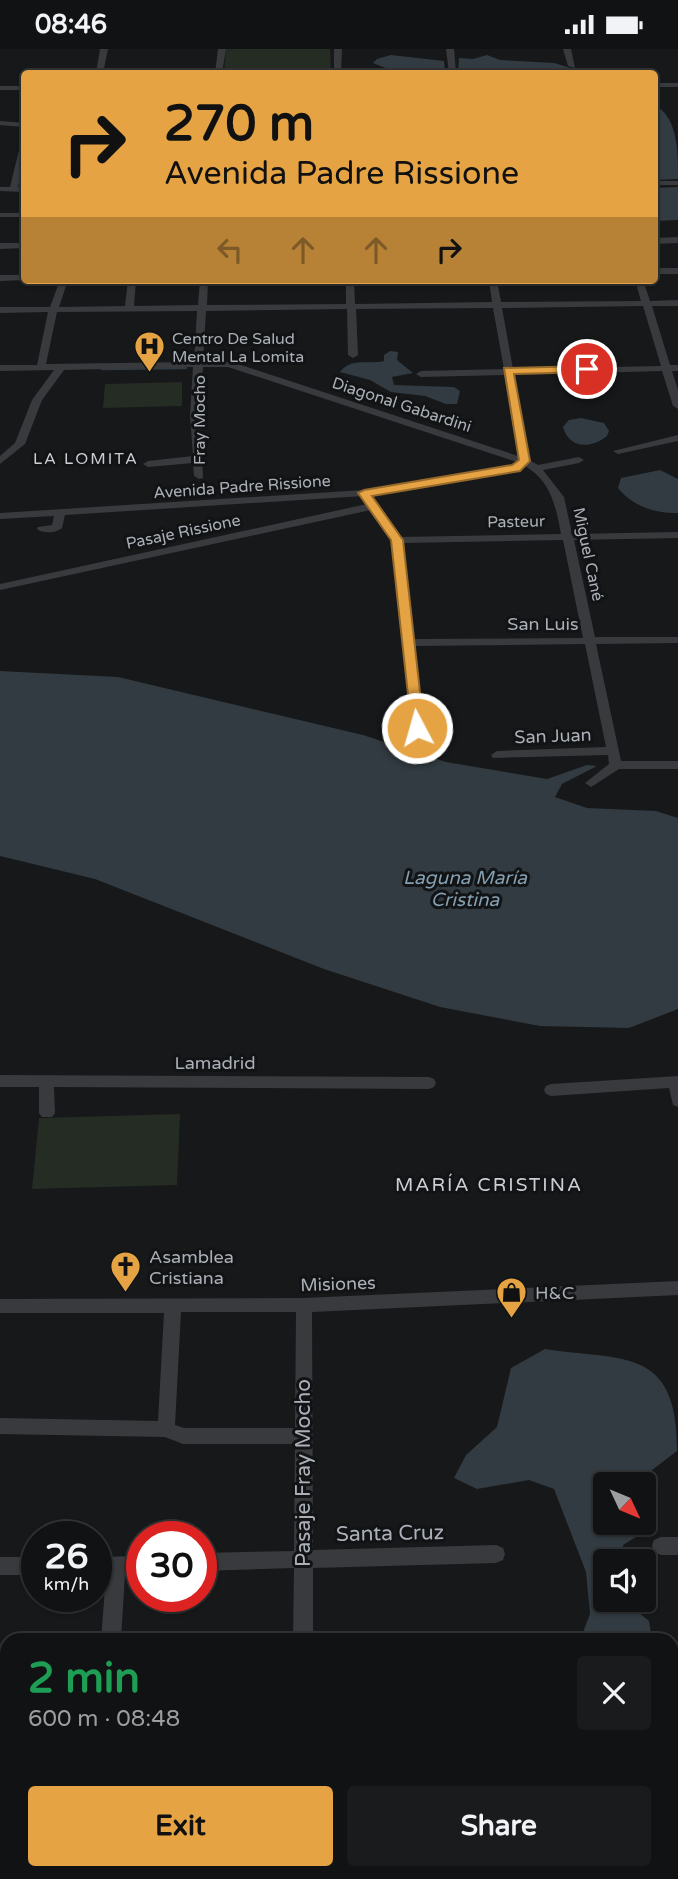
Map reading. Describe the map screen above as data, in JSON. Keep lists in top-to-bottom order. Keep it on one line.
{"streets":{"street":["Diagonal Gabardini","Fray Mocho","Avenida Padre Rissione","Pasteur","Pasaje Rissione","Miguel Cané","San Luis","San Juan","Lamadrid","Misiones","Pasaje Fray Mocho","Santa Cruz"]},"crossings":[["Diagonal Gabardini","Fray Mocho"],["Diagonal Gabardini","Avenida Padre Rissione"],["Diagonal Gabardini","Miguel Cané"],["Avenida Padre Rissione","Miguel Cané"],["Pasteur","Miguel Cané"],["Miguel Cané","San Luis"],["Miguel Cané","San Juan"],["Misiones","Pasaje Fray Mocho"],["Pasaje Fray Mocho","Santa Cruz"]],"districts":["LA LOMITA","MARÍA CRISTINA"],"water":["Laguna María Cristina"],"places":{"hospital":["Centro De Salud Mental La Lomita"],"church":["Asamblea Cristiana"],"shop":["H&C"]},"north":"bottom right","page":{"status":"08:46","turn":["270 m","Avenida Padre Rissione"],"speed":"26 km/h","limit":"30","heading":["2 min","600 m · 08:48"],"buttons":["Exit","Share"]}}
